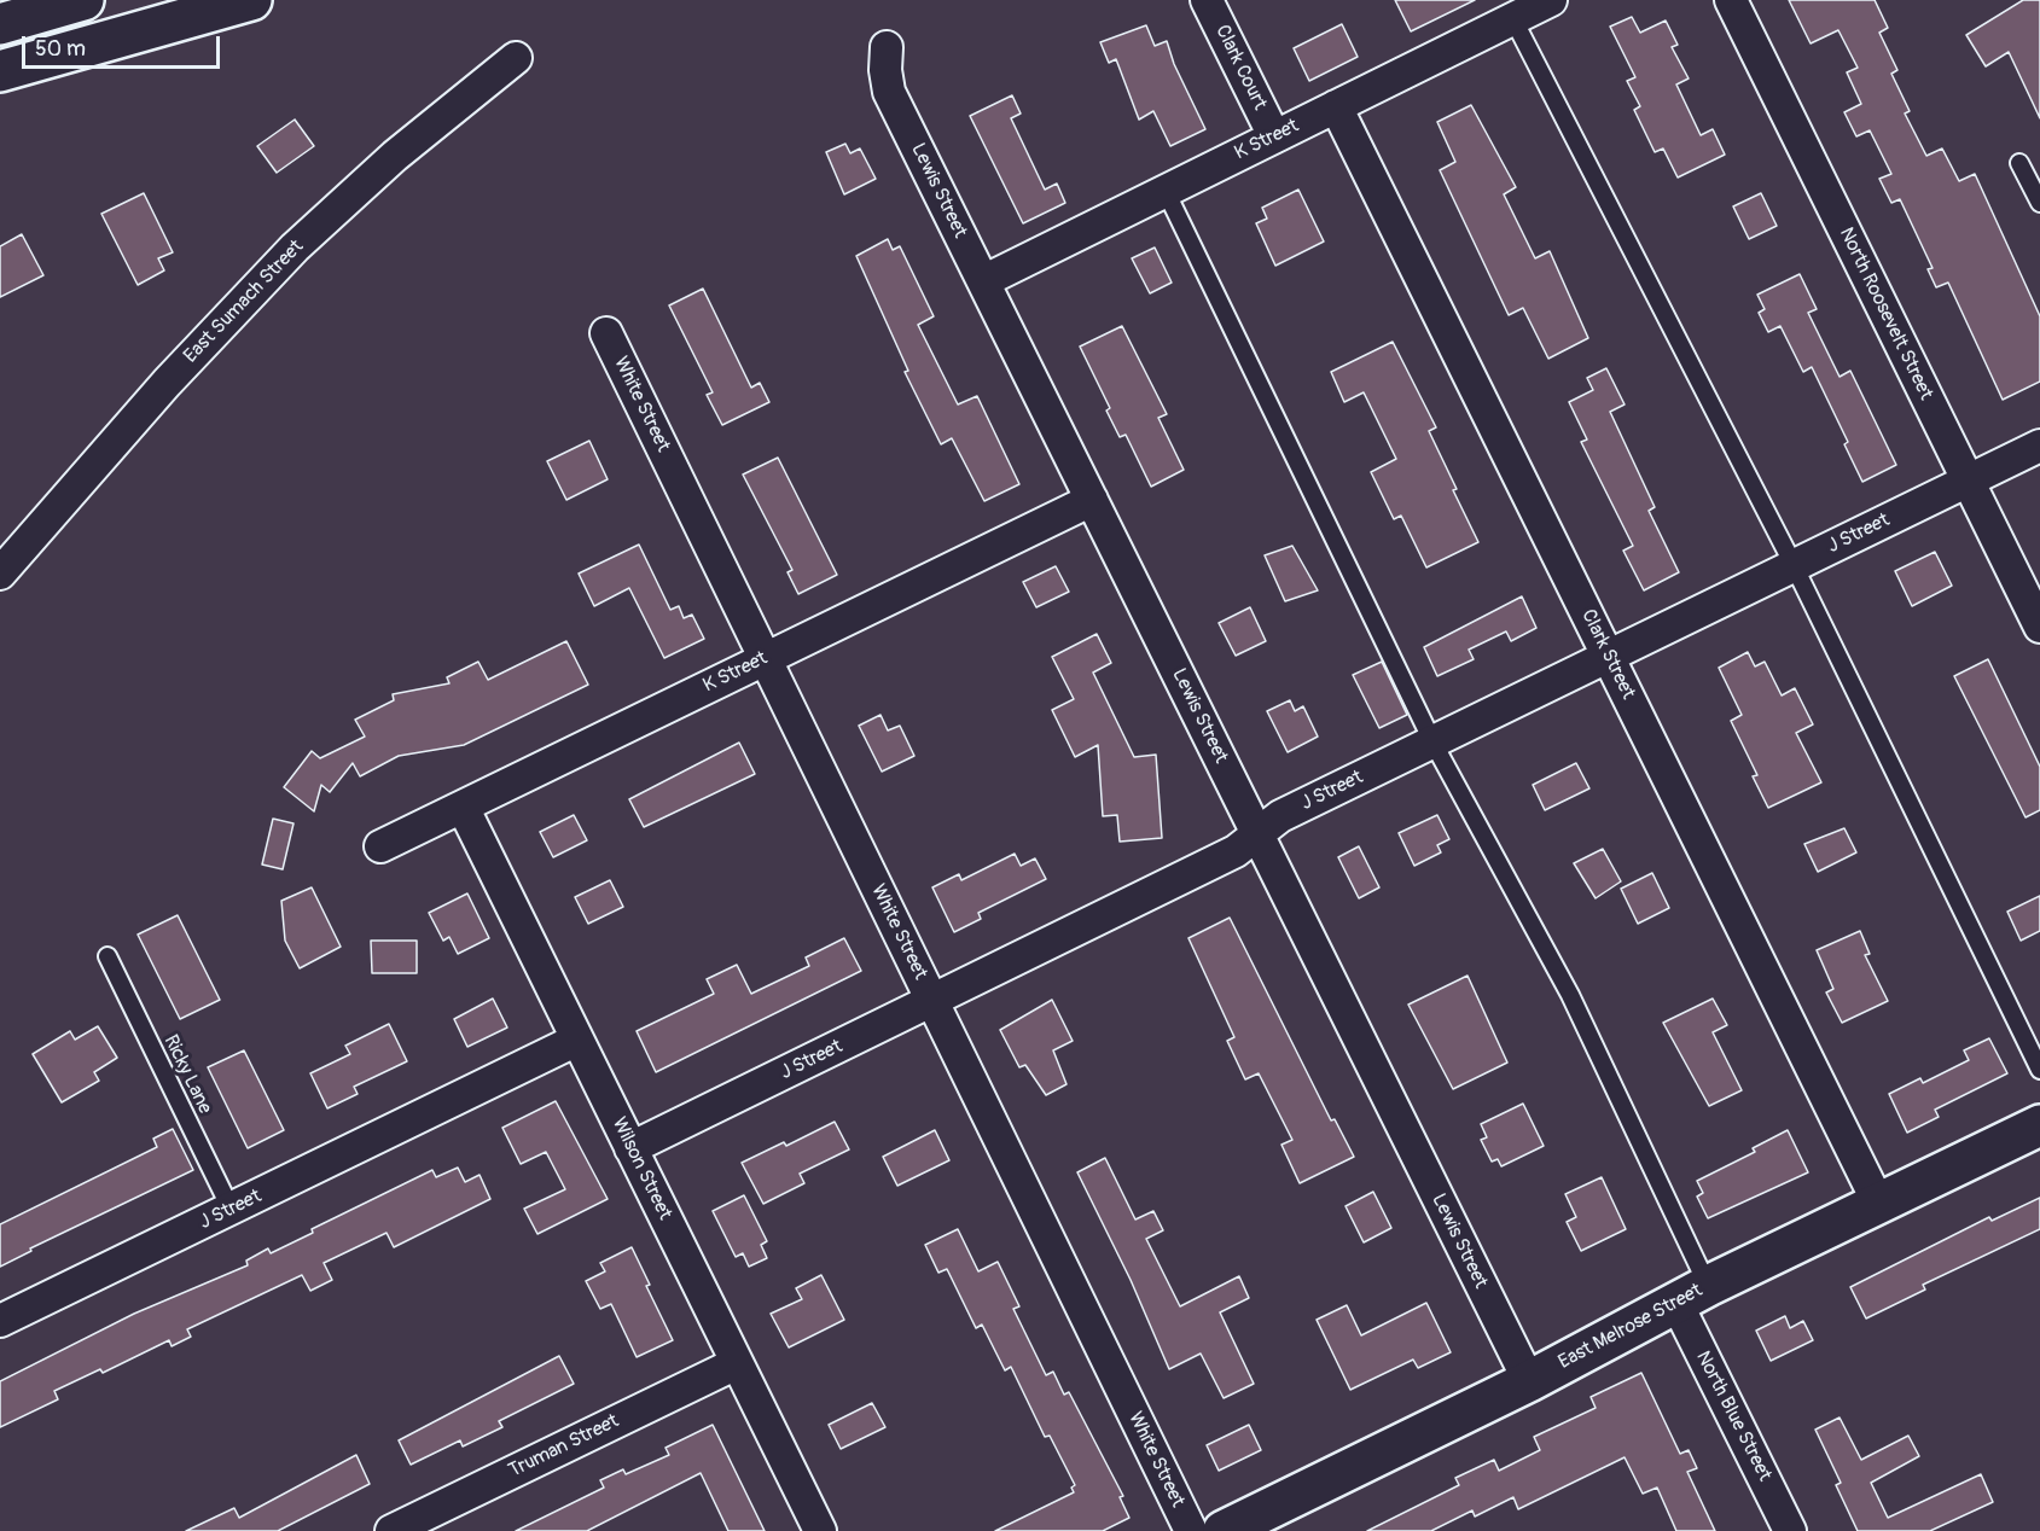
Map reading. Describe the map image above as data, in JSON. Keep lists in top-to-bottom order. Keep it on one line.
{"streets":{"main road":["East Melrose Street"],"street":["Clark Court","K Street","Lewis Street","East Sumach Street","North Roosevelt Street","White Street","J Street","Clark Street","Wilson Street","North Blue Street","Truman Street"],"lane":["Ricky Lane"]},"crossings":[["Clark Court","K Street"],["K Street","Lewis Street"],["K Street","White Street"],["K Street","Clark Street"],["K Street","Wilson Street"],["Lewis Street","J Street"],["Lewis Street","East Melrose Street"],["North Roosevelt Street","J Street"],["White Street","J Street"],["J Street","Clark Street"],["J Street","Ricky Lane"],["J Street","Wilson Street"],["Clark Street","East Melrose Street"],["Wilson Street","Truman Street"],["East Melrose Street","North Blue Street"]],"scale_bar":"50 m"}
